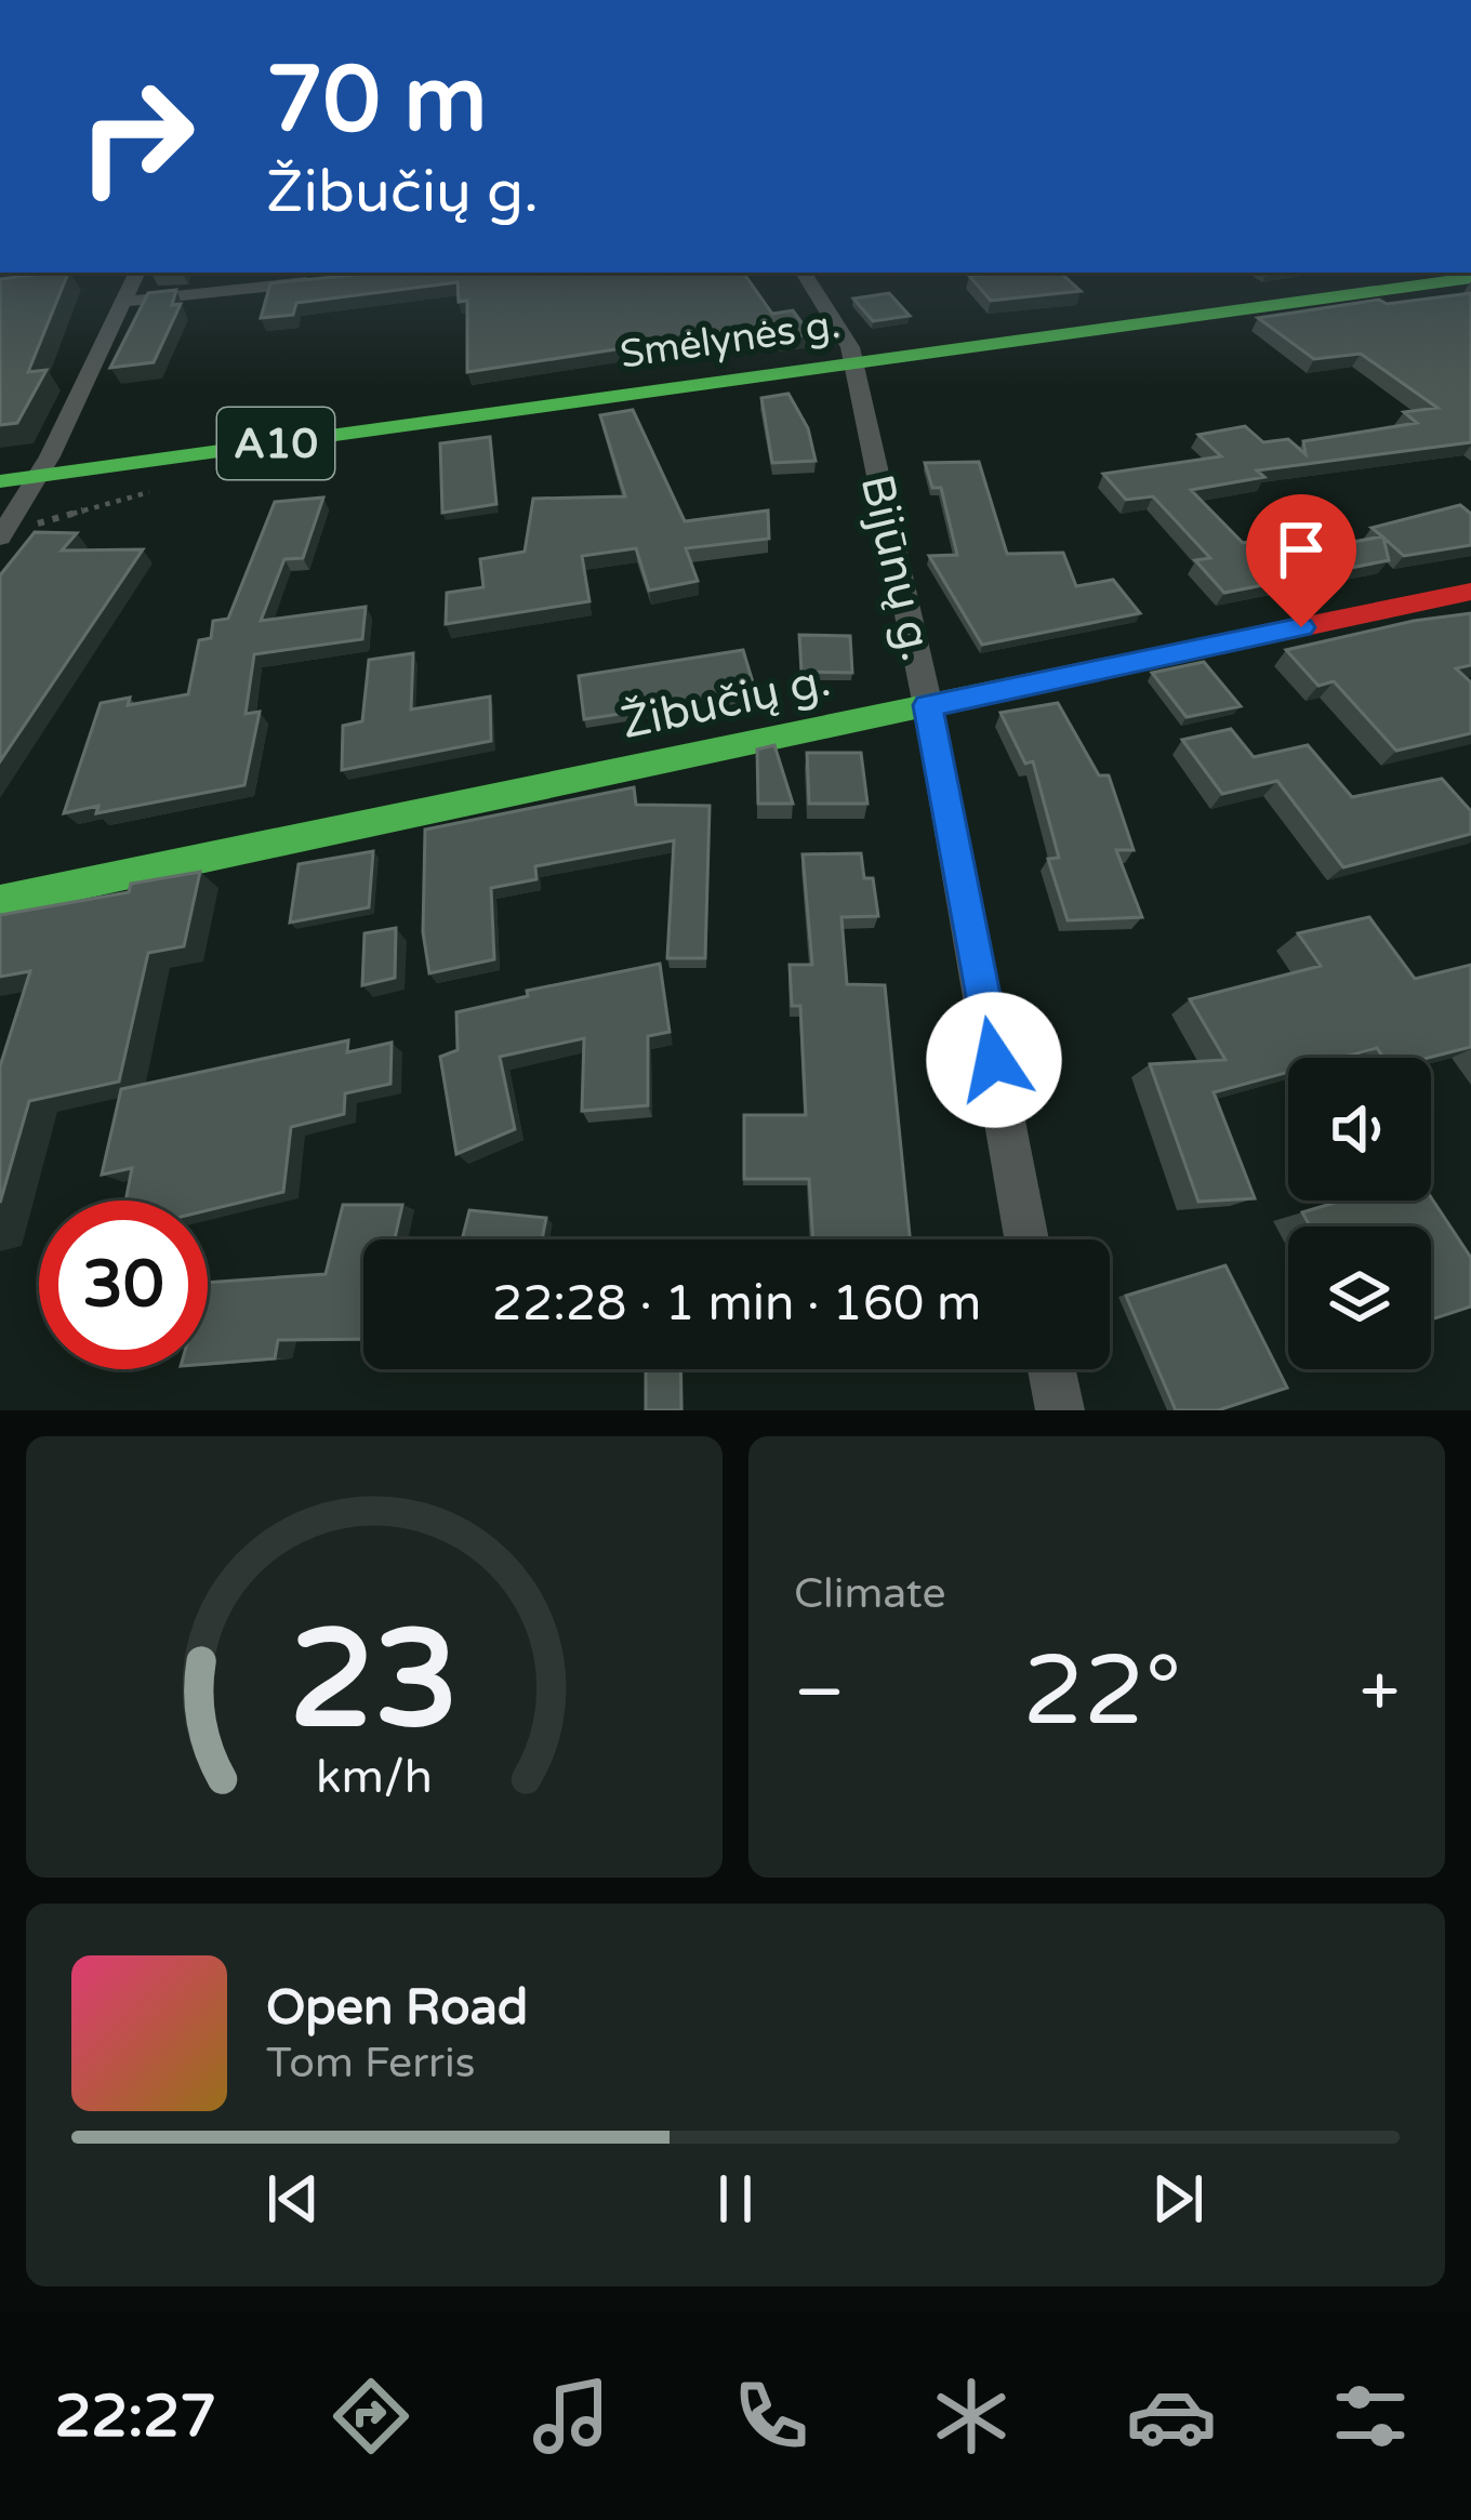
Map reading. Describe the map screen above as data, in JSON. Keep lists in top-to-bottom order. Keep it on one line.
{"streets":{"main road":["Smėlynės g.","A10","Žibučių g."],"street":["Bijūnų g."]},"crossings":[["Smėlynės g.","Bijūnų g."],["Bijūnų g.","Žibučių g."]],"page":{"turn":["70 m","Žibučių g."],"limit":"30","trip":"22:28 · 1 min · 160 m","tile":"Climate","heat":["−","22°","+"],"song":["Open Road","Tom Ferris"],"tabs":"22:27","gauge":["23","km/h"]}}
